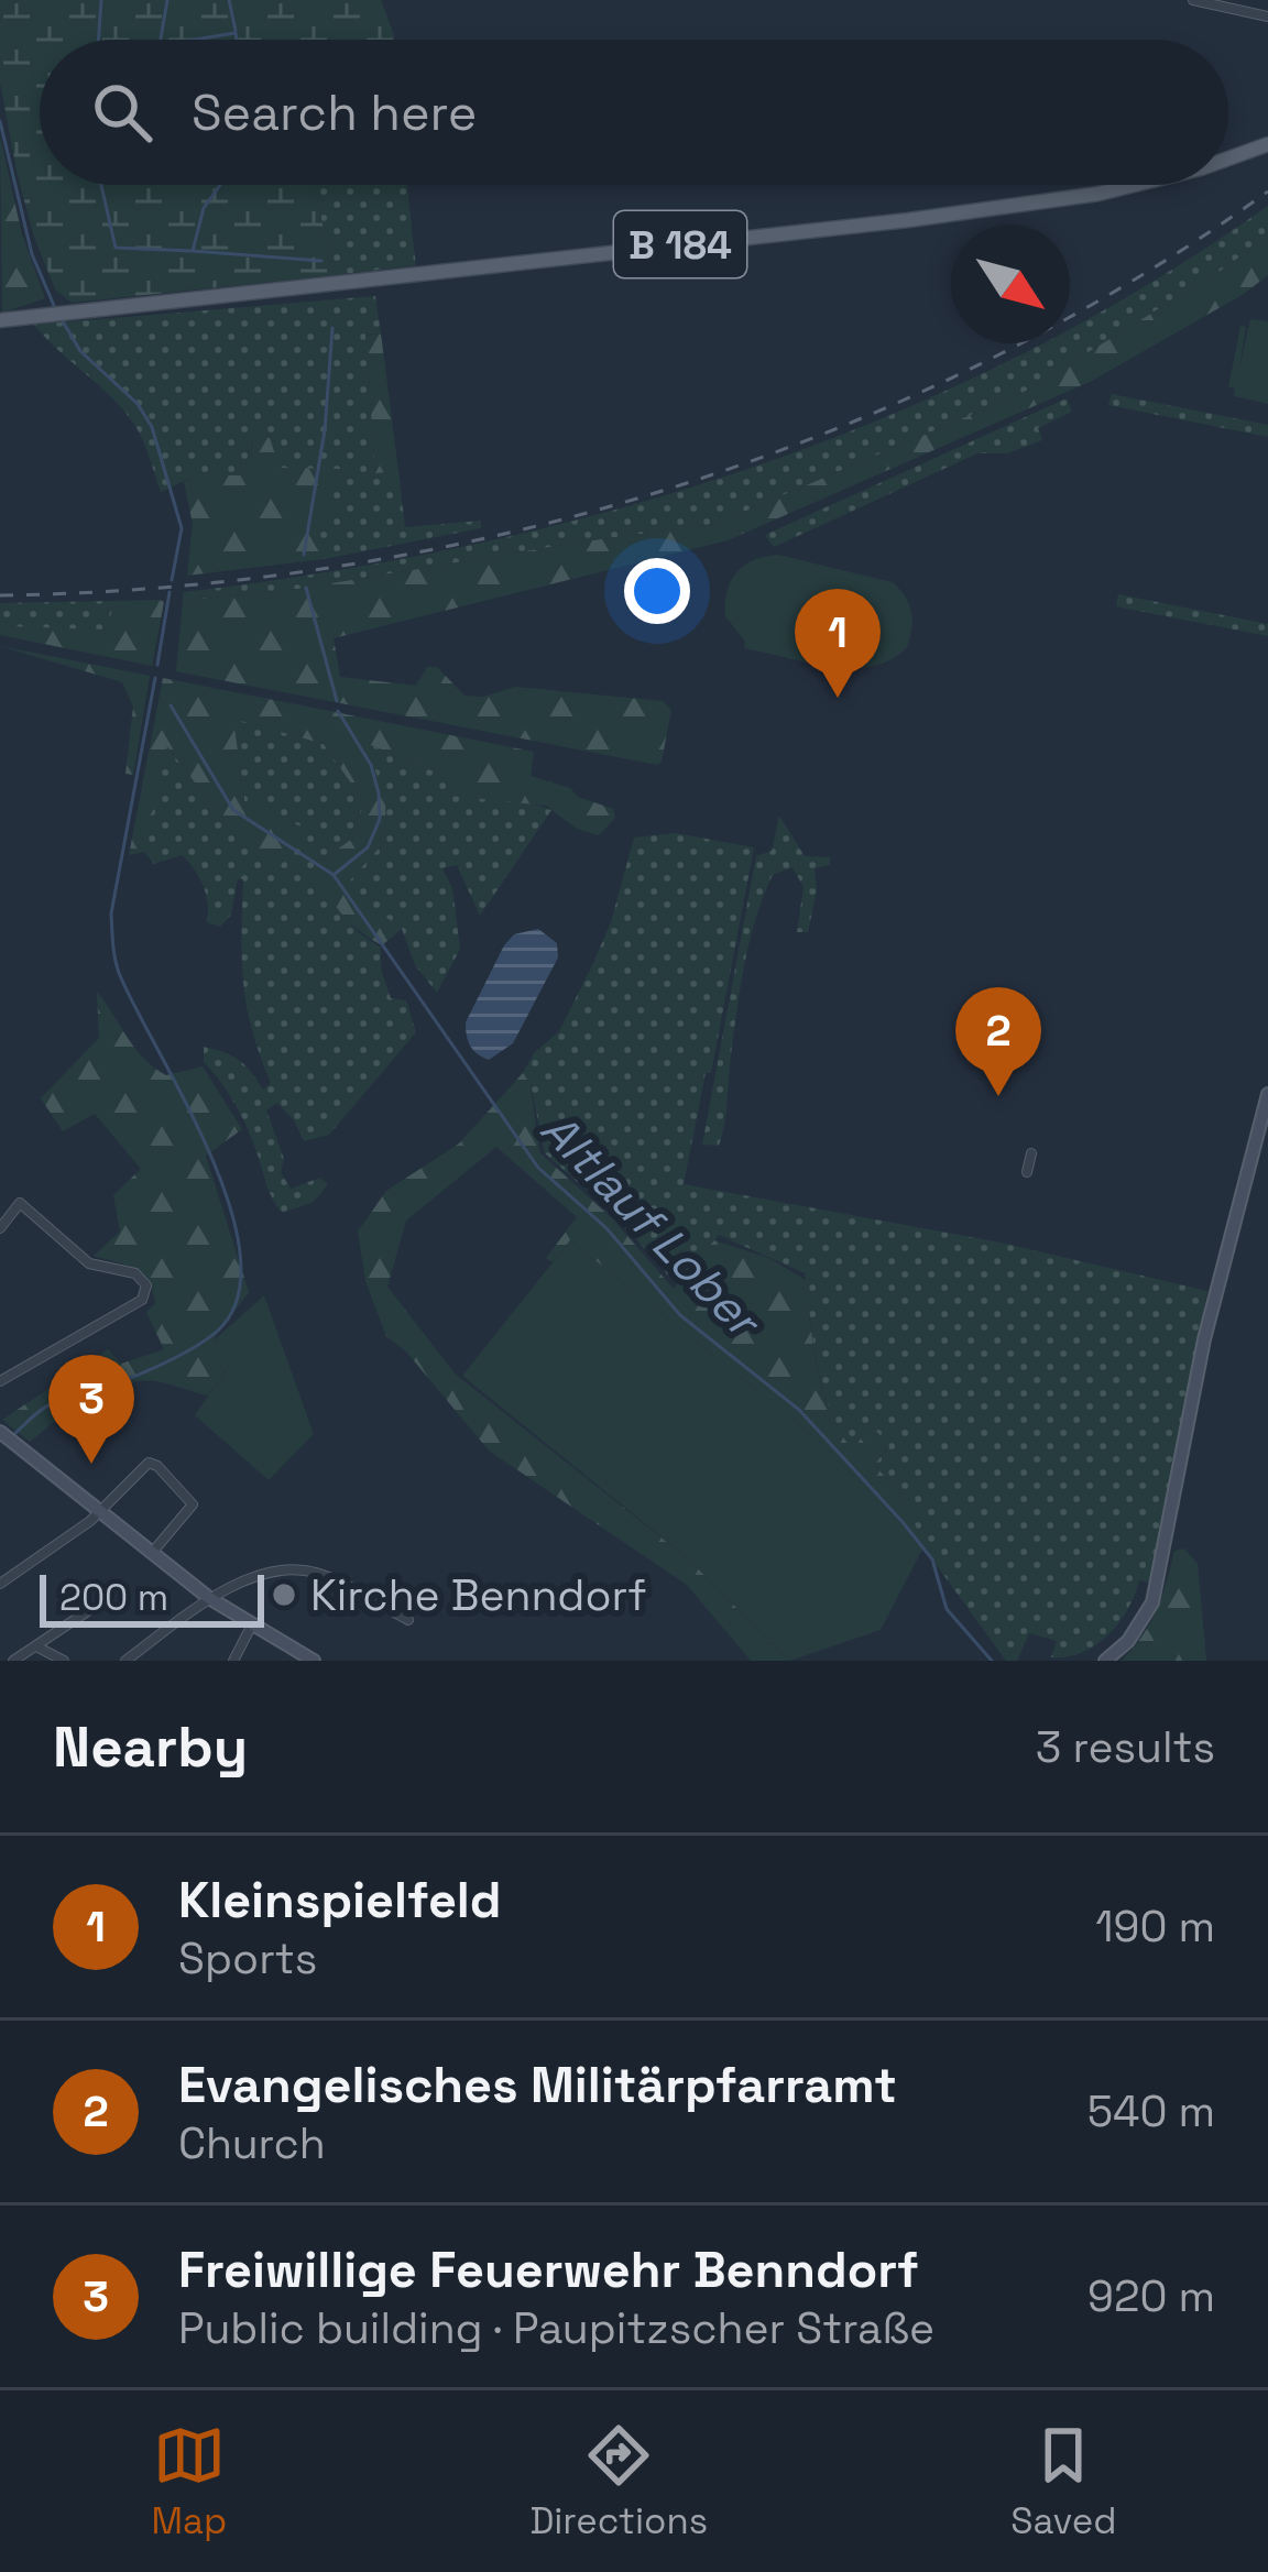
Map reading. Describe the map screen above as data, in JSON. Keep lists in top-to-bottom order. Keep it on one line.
{"streets":{"main road":["B 184"]},"water":["Altlauf Lober"],"places":["Kirche Benndorf"],"scale_bar":"200 m","north":"bottom right","page":{"search":"Search here","pins":["1","2","3"],"scale":"200 m","heading":["Nearby","3 results"],"list":[{"mark":"1","name":"Kleinspielfeld","note":"Sports","value":"190 m"},{"mark":"2","name":"Evangelisches Militärpfarramt","note":"Church","value":"540 m"},{"mark":"3","name":"Freiwillige Feuerwehr Benndorf","note":"Public building · Paupitzscher Straße","value":"920 m"}],"nav":["Map","Directions","Saved"]}}
